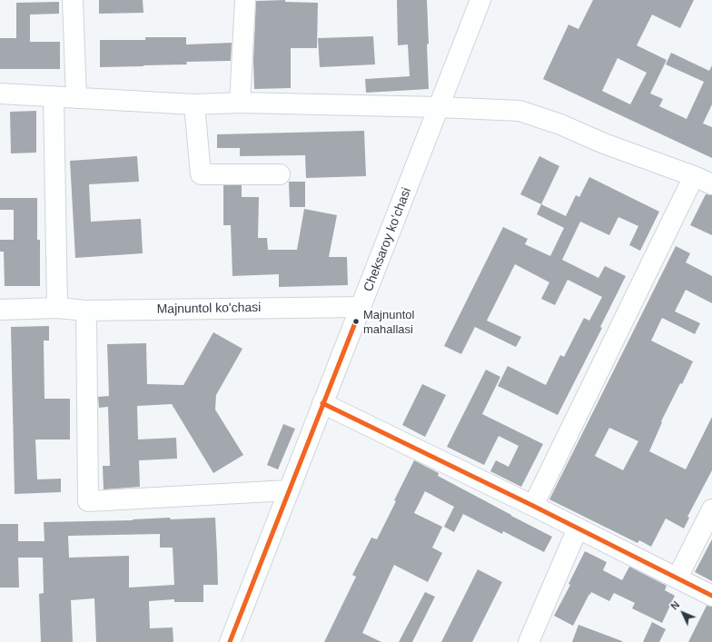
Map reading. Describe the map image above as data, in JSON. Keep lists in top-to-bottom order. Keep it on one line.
{"streets":{"street":["Cheksaroy koʻchasi","Majnuntol ko'chasi"]},"crossings":[["Cheksaroy koʻchasi","Majnuntol ko'chasi"]],"places":["Majnuntol mahallasi"],"north":"top left"}
